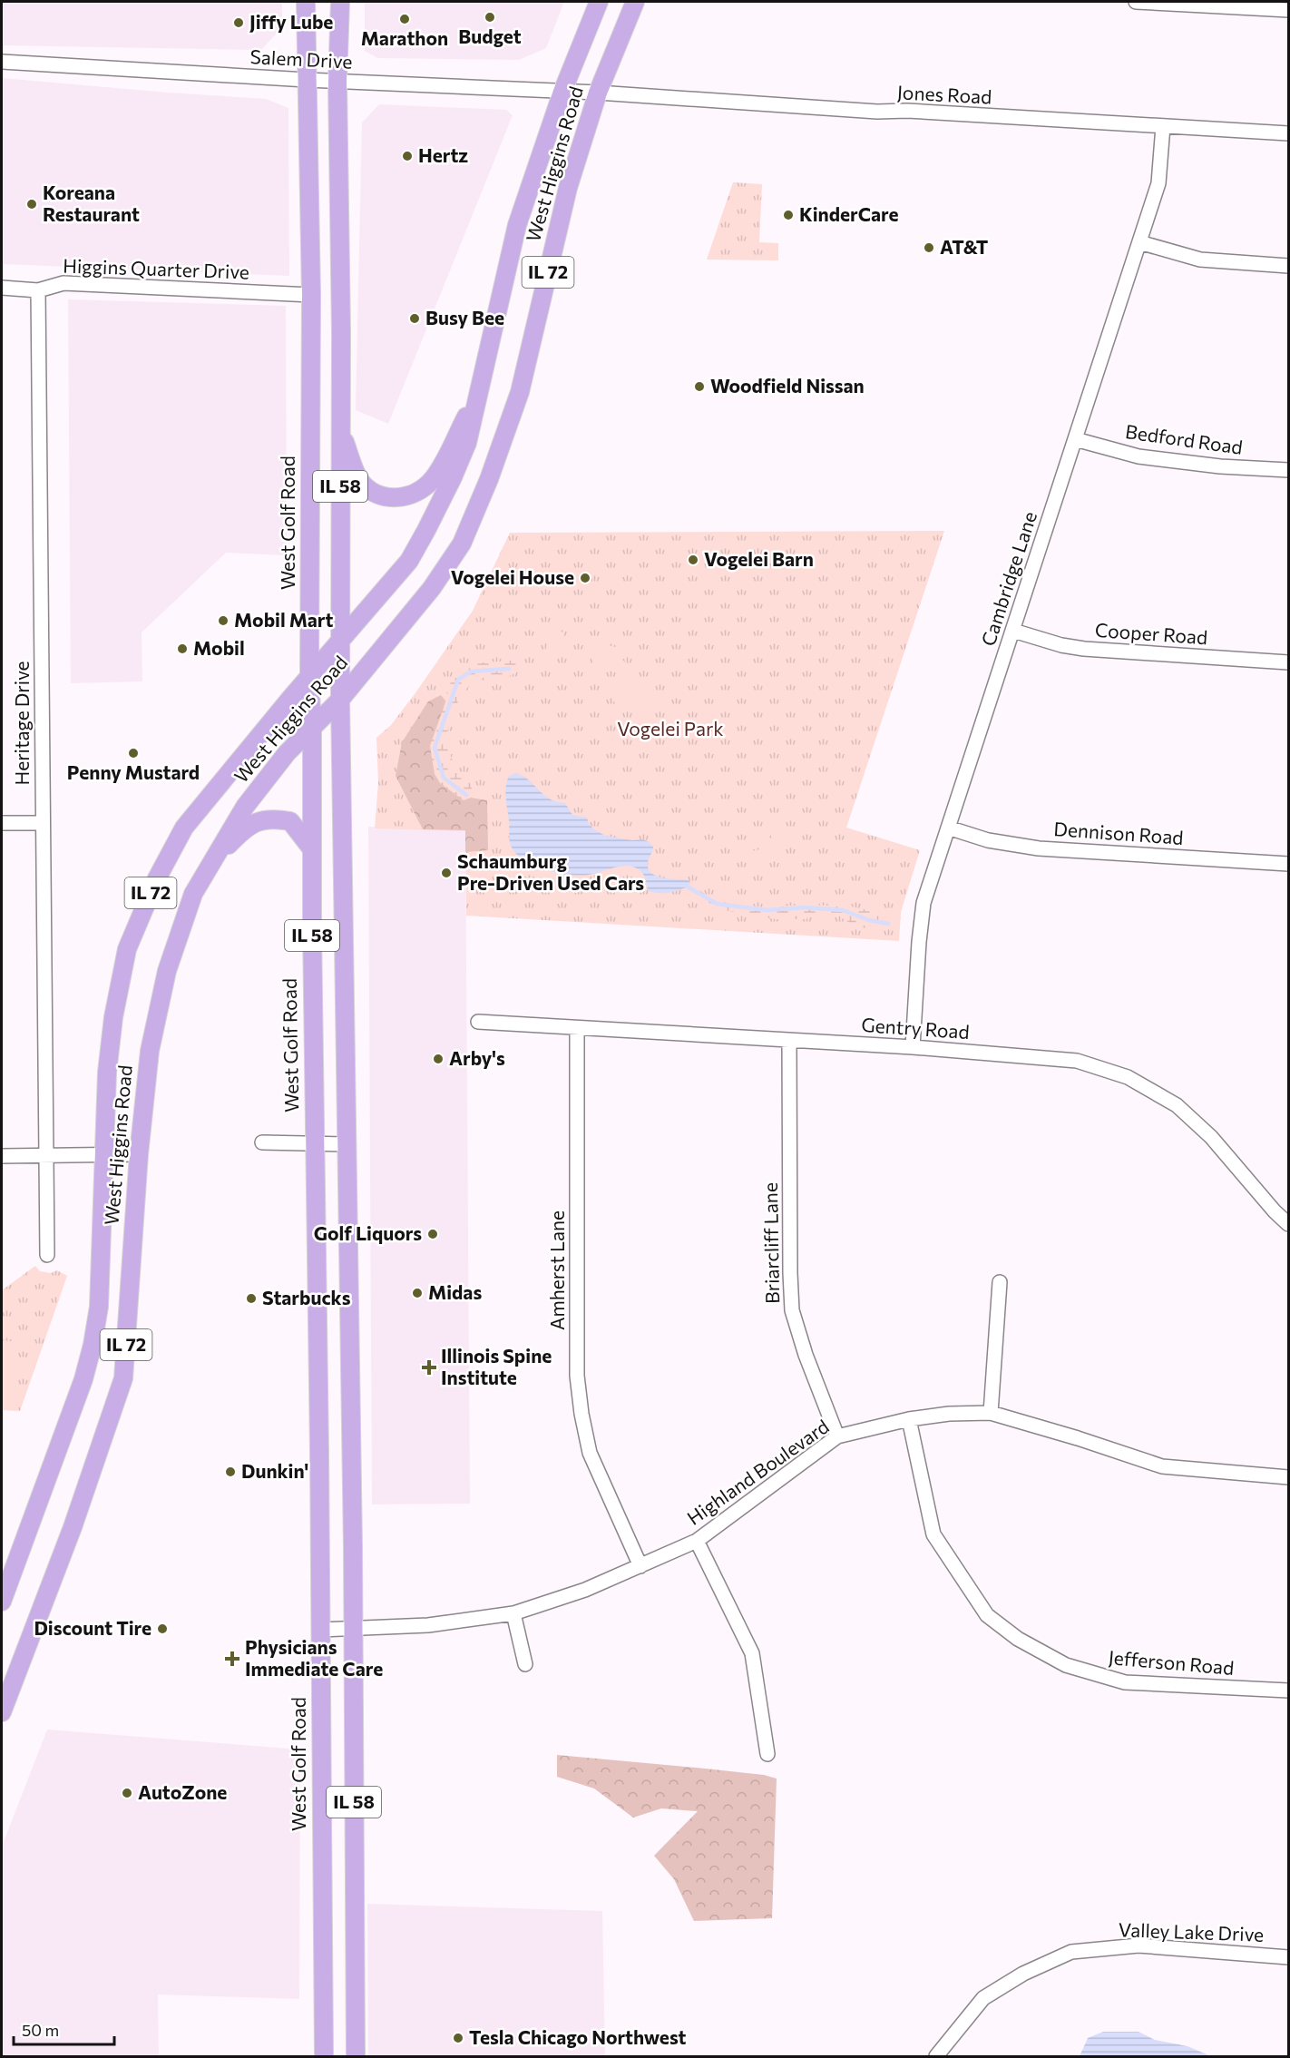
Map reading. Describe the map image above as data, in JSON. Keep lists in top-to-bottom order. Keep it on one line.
{"streets":{"main road":["West Higgins Road","IL 72","IL 58","West Golf Road"],"street":["Salem Drive","Jones Road","Higgins Quarter Drive","Bedford Road","Cambridge Lane","Cooper Road","Heritage Drive","Dennison Road","Gentry Road","Briarcliff Lane","Amherst Lane","Highland Boulevard","Jefferson Road","Valley Lake Drive"]},"crossings":[["Salem Drive","Jones Road"],["Salem Drive","West Higgins Road"],["Salem Drive","IL 58"],["Salem Drive","West Golf Road"],["Jones Road","West Higgins Road"],["Jones Road","Cambridge Lane"],["West Higgins Road","IL 58"],["West Higgins Road","West Golf Road"],["Higgins Quarter Drive","West Golf Road"],["Higgins Quarter Drive","Heritage Drive"],["Bedford Road","Cambridge Lane"],["IL 58","Highland Boulevard"],["West Golf Road","Highland Boulevard"],["Cambridge Lane","Cooper Road"],["Cambridge Lane","Dennison Road"],["Cambridge Lane","Gentry Road"],["Gentry Road","Briarcliff Lane"],["Gentry Road","Amherst Lane"],["Briarcliff Lane","Highland Boulevard"],["Amherst Lane","Highland Boulevard"],["Highland Boulevard","Jefferson Road"]],"parks":["Vogelei Park"],"places":{"other":["Budget","Marathon","Jiffy Lube","Hertz","Koreana Restaurant","KinderCare","AT&T","Busy Bee","Woodfield Nissan","Vogelei Barn","Vogelei House","Mobil Mart","Mobil","Penny Mustard","Schaumburg Pre-Driven Used Cars","Arby's","Golf Liquors","Midas","Starbucks","Dunkin'","Discount Tire","AutoZone","Tesla Chicago Northwest"],"health":["Illinois Spine Institute","Physicians Immediate Care"]},"scale_bar":"50 m"}
